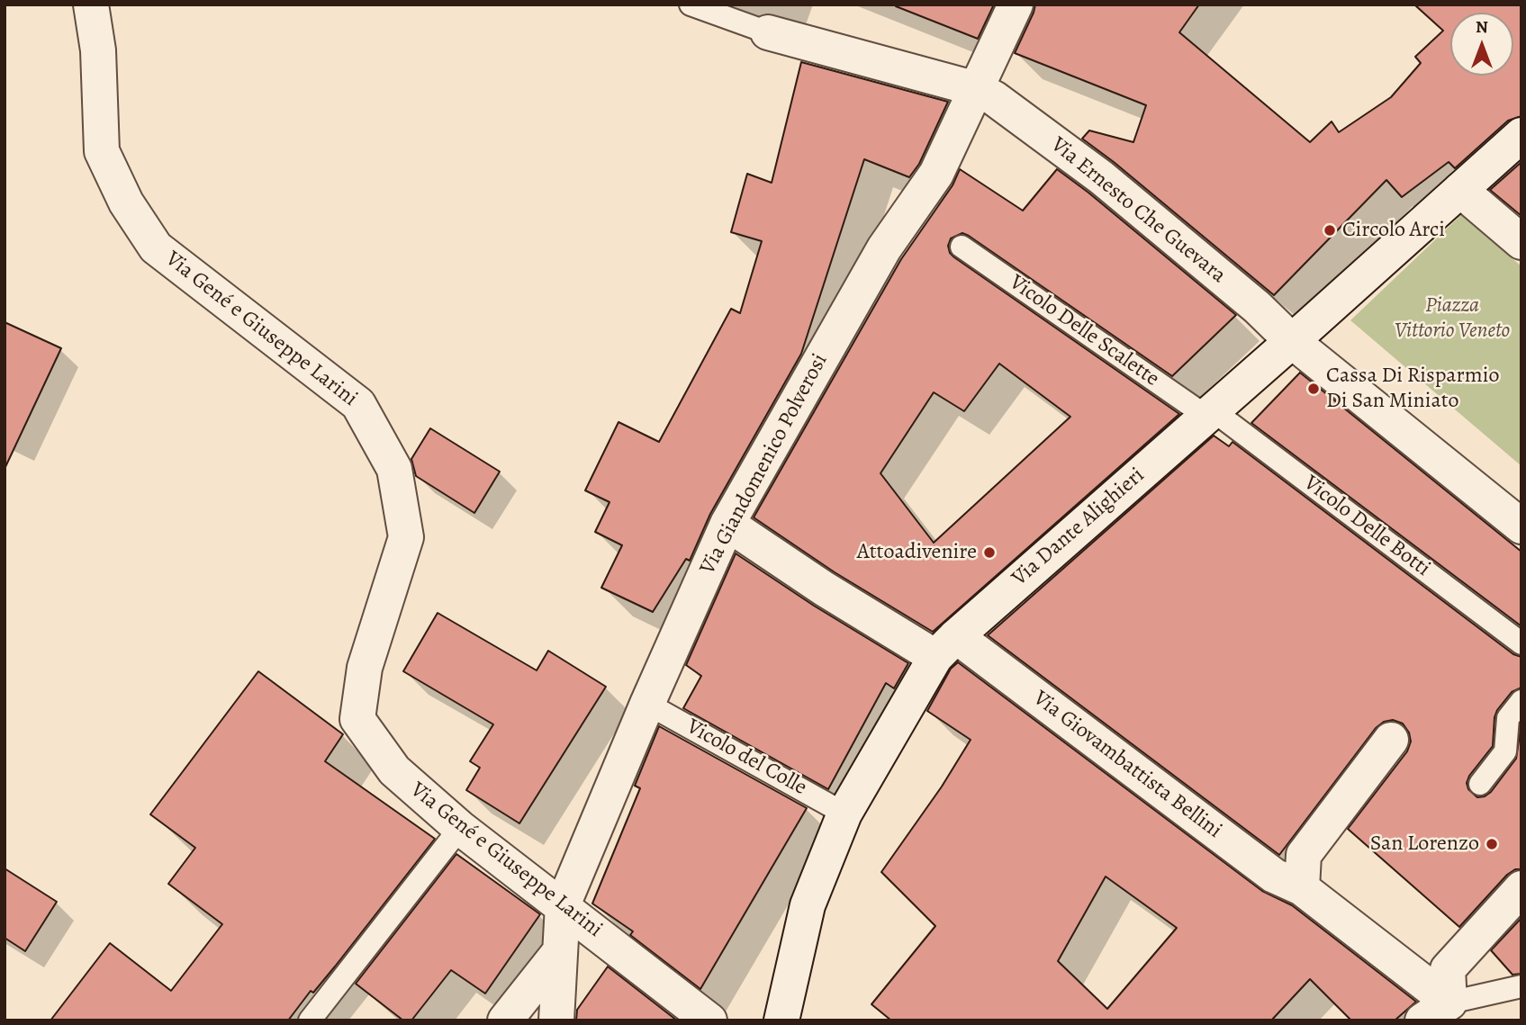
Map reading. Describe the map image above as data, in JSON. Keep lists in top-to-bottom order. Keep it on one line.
{"streets":{"street":["Via Ernesto Che Guevara","Via Gené e Giuseppe Larini","Via Giandomenico Polverosi","Via Dante Alighieri","Via Giovambattista Bellini"],"lane":["Vicolo Delle Scalette","Vicolo Delle Botti","Vicolo del Colle"]},"crossings":[["Via Ernesto Che Guevara","Via Giandomenico Polverosi"],["Via Ernesto Che Guevara","Via Dante Alighieri"],["Via Gené e Giuseppe Larini","Via Giandomenico Polverosi"],["Vicolo Delle Scalette","Vicolo Delle Botti"],["Vicolo Delle Scalette","Via Dante Alighieri"],["Via Giandomenico Polverosi","Vicolo del Colle"],["Via Giandomenico Polverosi","Via Giovambattista Bellini"],["Vicolo Delle Botti","Via Dante Alighieri"],["Via Dante Alighieri","Vicolo del Colle"],["Via Dante Alighieri","Via Giovambattista Bellini"]],"parks":["Piazza Vittorio Veneto"],"places":["Circolo Arci","Cassa Di Risparmio Di San Miniato","Attoadivenire","San Lorenzo"],"north":"top"}
